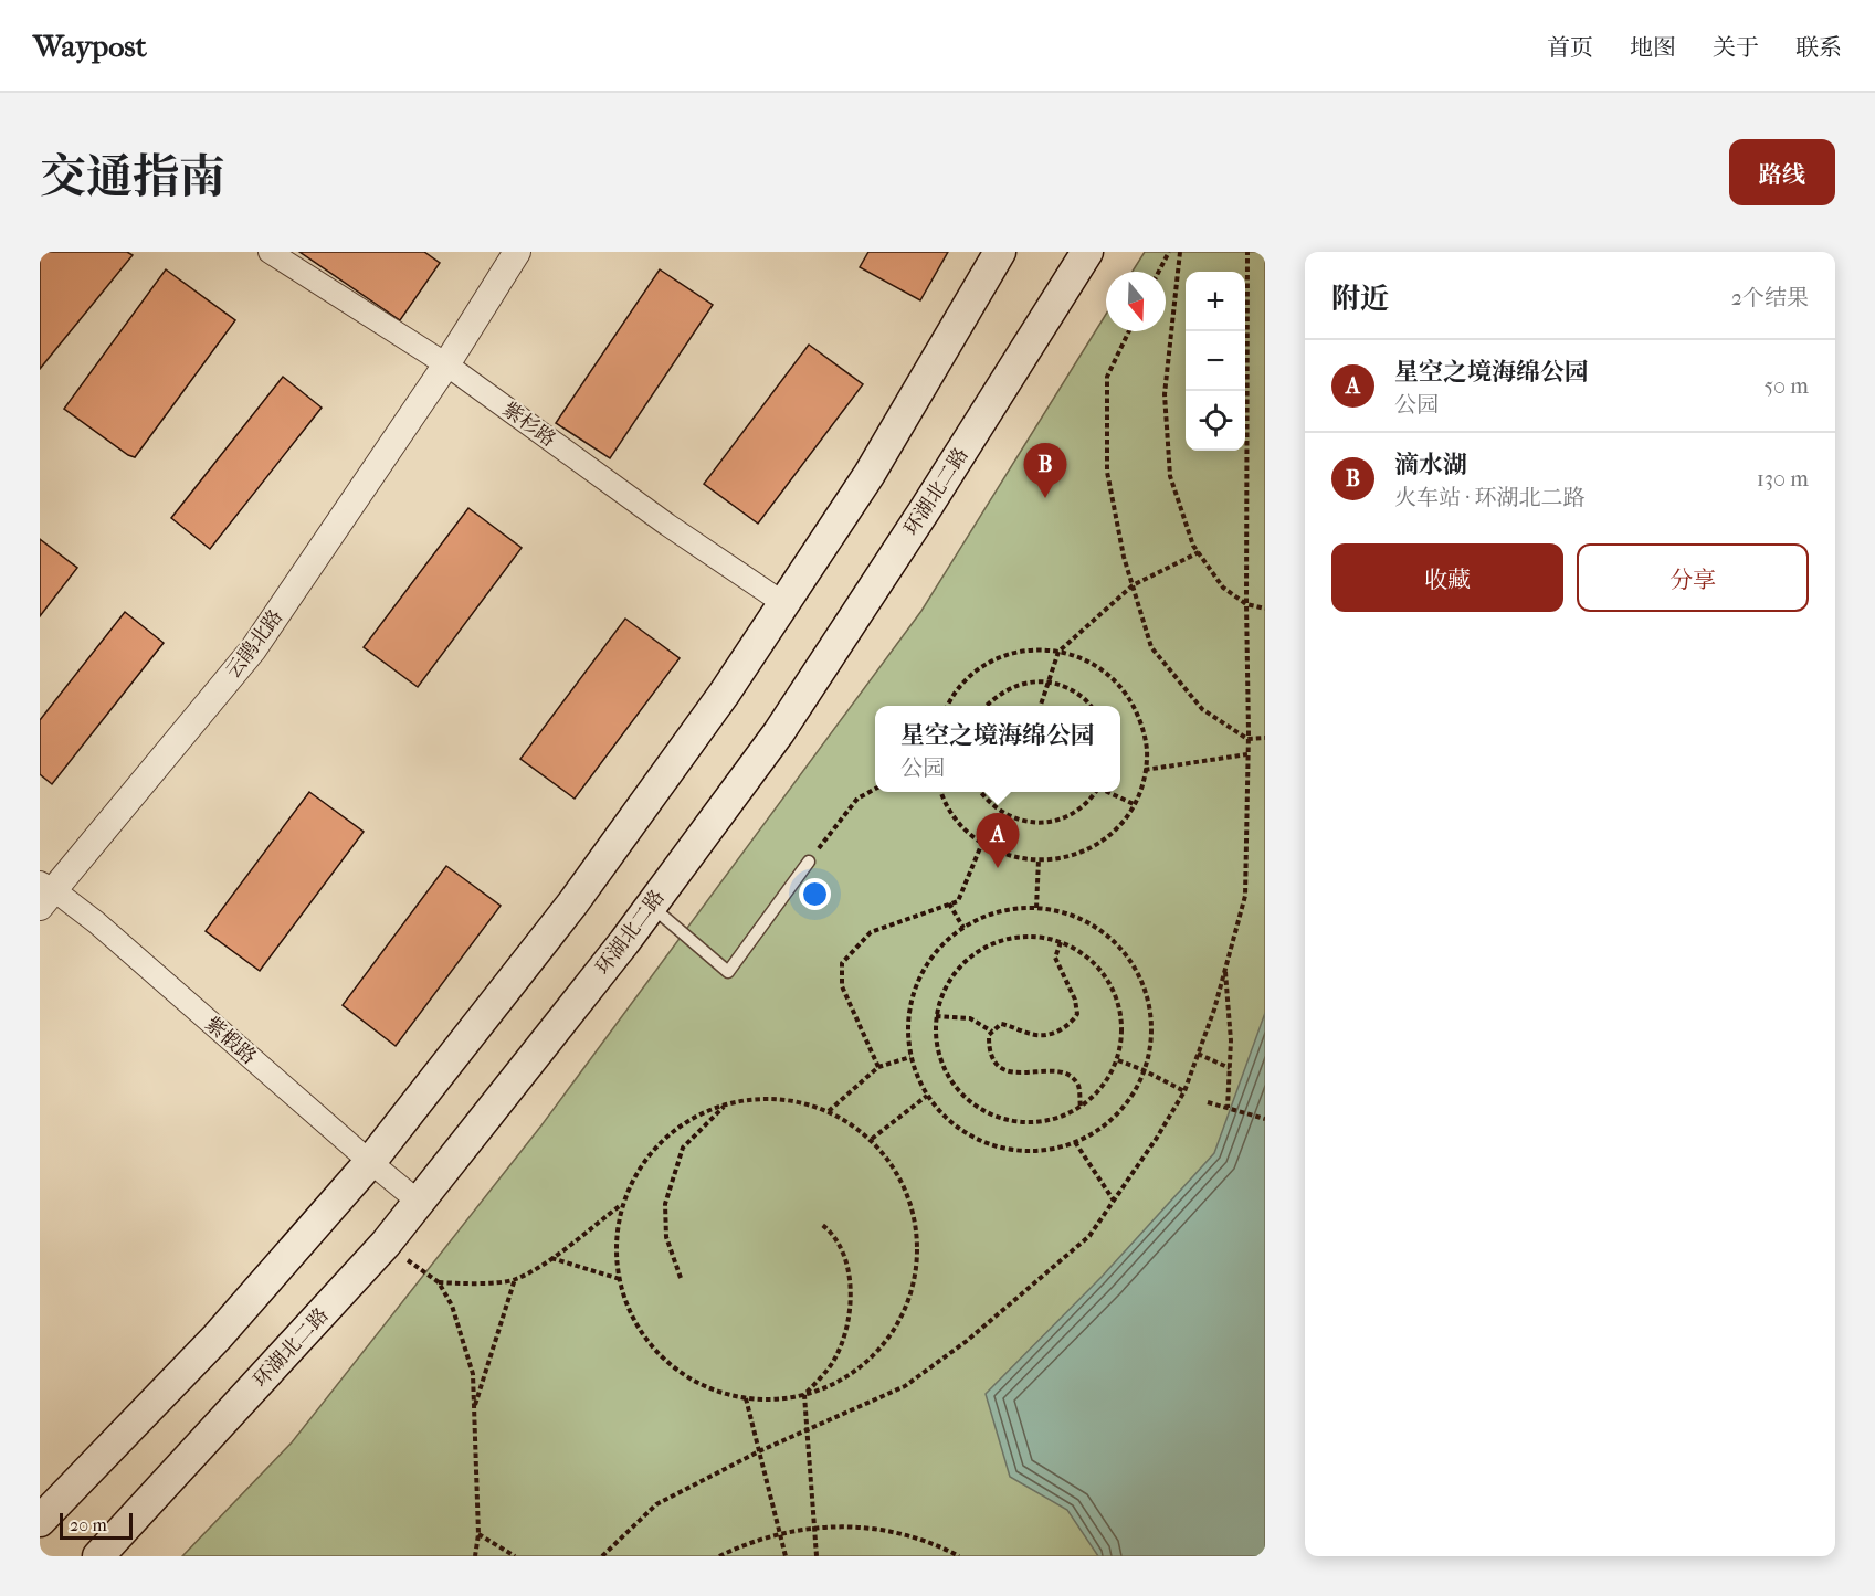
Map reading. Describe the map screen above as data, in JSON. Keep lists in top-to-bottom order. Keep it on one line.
{"streets":{"main road":["环湖北二路"],"street":["紫杉路","云鹃北路","紫椴路"]},"crossings":[["紫杉路","云鹃北路"],["环湖北二路","紫椴路"],["云鹃北路","紫椴路"]],"scale_bar":"20 m","north":"bottom","page":{"header":"Waypost","nav":["首页","地图","关于","联系"],"title":"交通指南","buttons":["路线",["收藏","分享"]],"heading":["附近","2个结果"],"map_buttons":["+","−"],"list":[{"mark":"A","name":"星空之境海绵公园","note":"公园","value":"50 m"},{"mark":"B","name":"滴水湖","note":"火车站 · 环湖北二路","value":"130 m"}],"pins":["B","A"],"popup":["星空之境海绵公园","公园"],"scale":"20 m"}}
